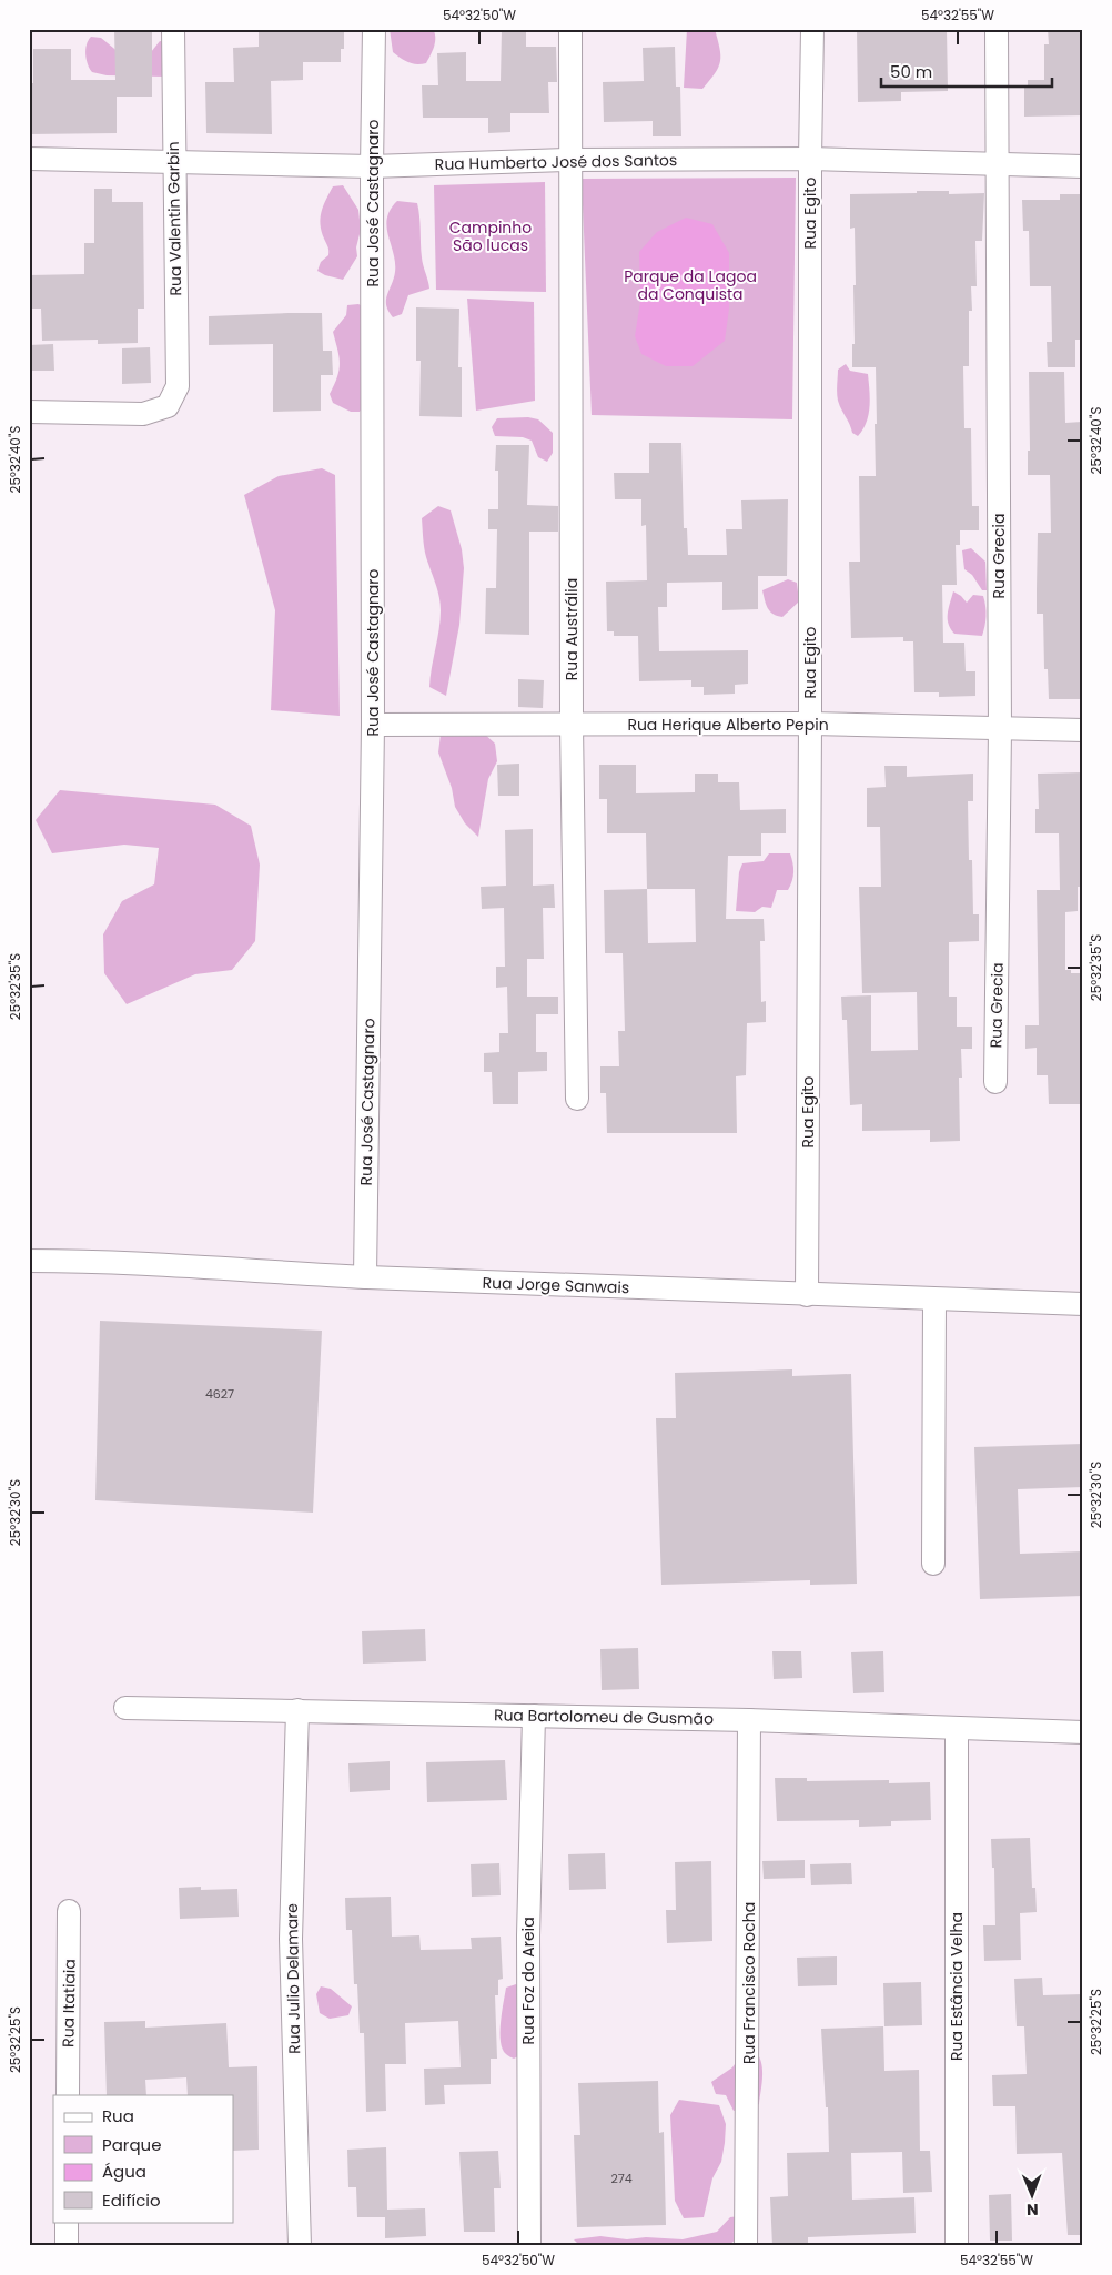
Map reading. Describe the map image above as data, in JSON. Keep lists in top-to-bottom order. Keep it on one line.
{"streets":{"street":["Rua Humberto José dos Santos","Rua José Castagnaro","Rua Egito","Rua Valentin Garbin","Rua Grecia","Rua Austrália","Rua Herique Alberto Pepin","Rua Jorge Sanwais","Rua Bartolomeu de Gusmão","Rua Julio Delamare","Rua Foz do Areia","Rua Francisco Rocha","Rua Estância Velha","Rua Itatiaia"]},"crossings":[["Rua Humberto José dos Santos","Rua José Castagnaro"],["Rua Humberto José dos Santos","Rua Egito"],["Rua Humberto José dos Santos","Rua Valentin Garbin"],["Rua Humberto José dos Santos","Rua Grecia"],["Rua Humberto José dos Santos","Rua Austrália"],["Rua José Castagnaro","Rua Herique Alberto Pepin"],["Rua José Castagnaro","Rua Jorge Sanwais"],["Rua Egito","Rua Herique Alberto Pepin"],["Rua Egito","Rua Jorge Sanwais"],["Rua Grecia","Rua Herique Alberto Pepin"],["Rua Austrália","Rua Herique Alberto Pepin"],["Rua Bartolomeu de Gusmão","Rua Julio Delamare"],["Rua Bartolomeu de Gusmão","Rua Foz do Areia"],["Rua Bartolomeu de Gusmão","Rua Francisco Rocha"],["Rua Bartolomeu de Gusmão","Rua Estância Velha"]],"parks":["Campinho São lucas","Parque da Lagoa da Conquista"],"house_numbers":["4627","274"],"legend":["Rua","Parque","Água","Edifício"],"scale_bar":"50 m","north":"bottom","coordinates":["54°32'50\"W","54°32'55\"W","25°32'40\"S","25°32'35\"S","25°32'30\"S","25°32'25\"S"]}
